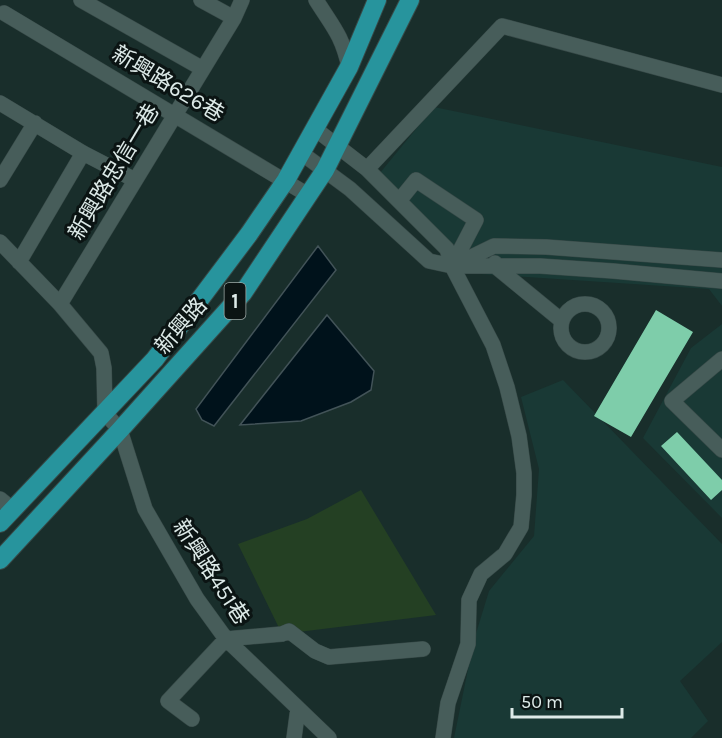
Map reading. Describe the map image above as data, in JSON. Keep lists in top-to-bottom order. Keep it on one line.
{"streets":{"main road":["1","新興路"],"street":["新興路626巷","新興路忠信一巷","新興路451巷"]},"crossings":[["新興路626巷","新興路忠信一巷"],["新興路626巷","新興路"],["新興路","新興路451巷"]],"scale_bar":"50 m"}
